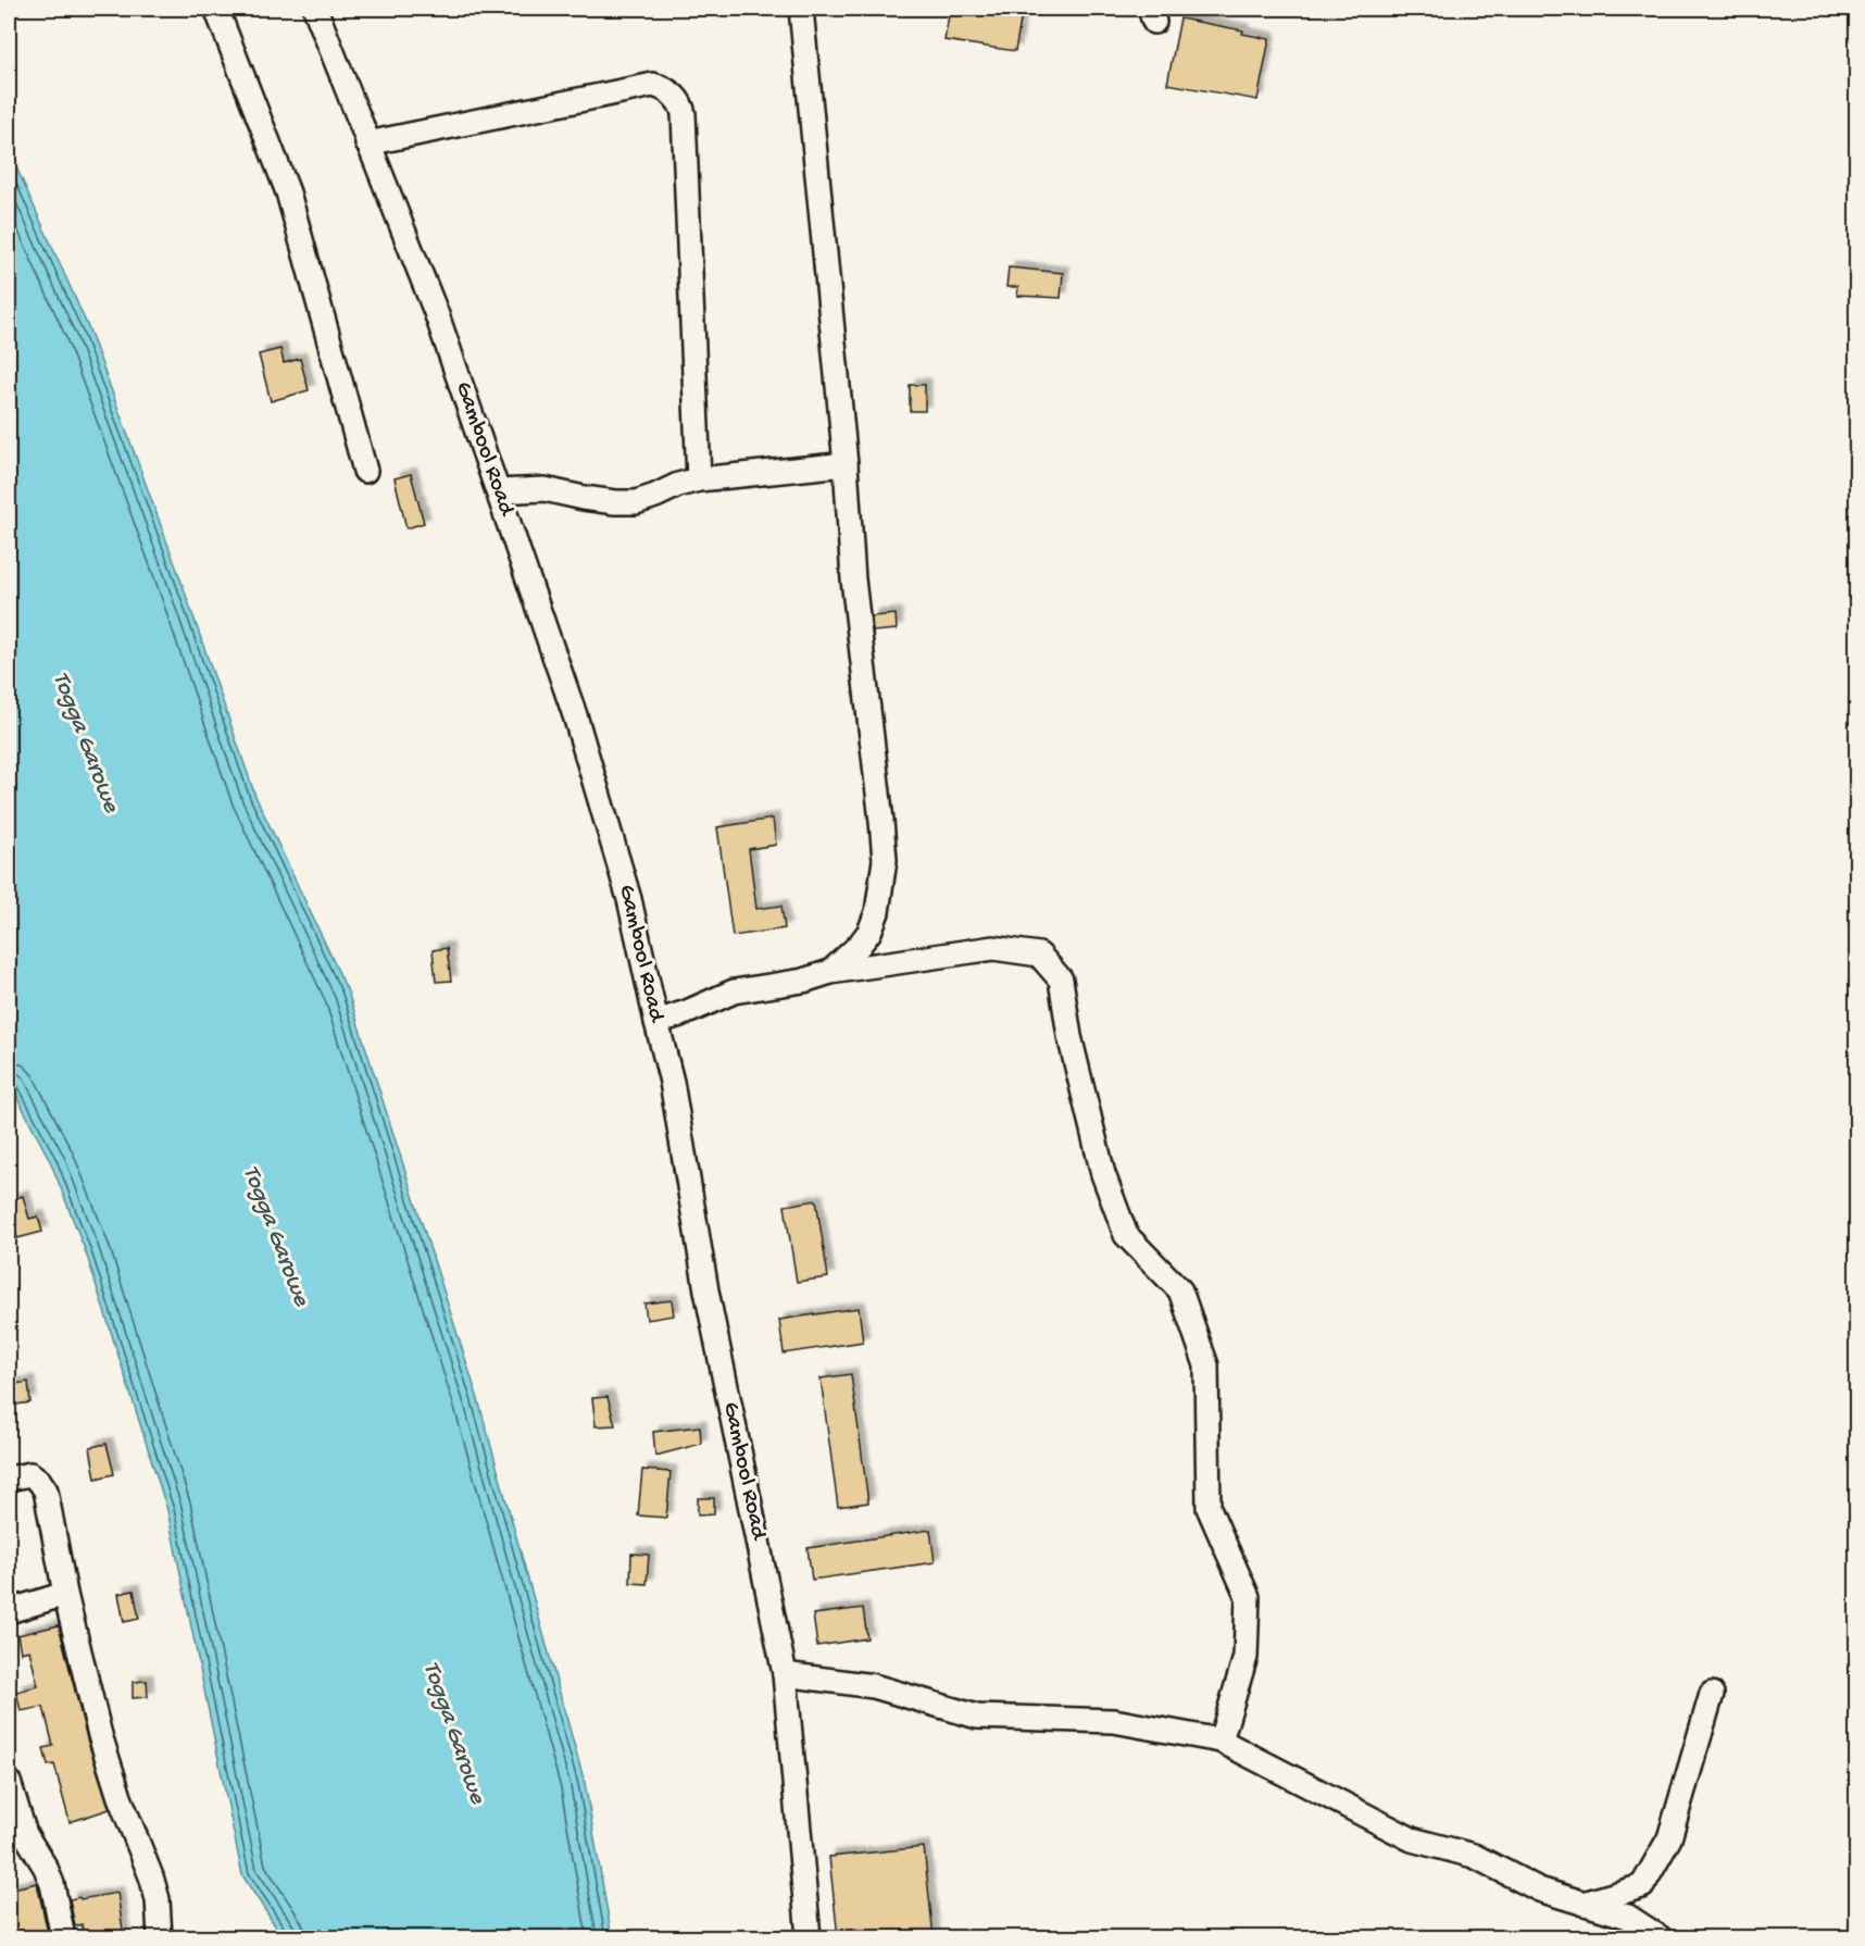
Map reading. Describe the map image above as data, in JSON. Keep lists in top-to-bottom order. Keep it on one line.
{"streets":{"street":["Gambool Road"]},"water":["Togga Garowe"]}
